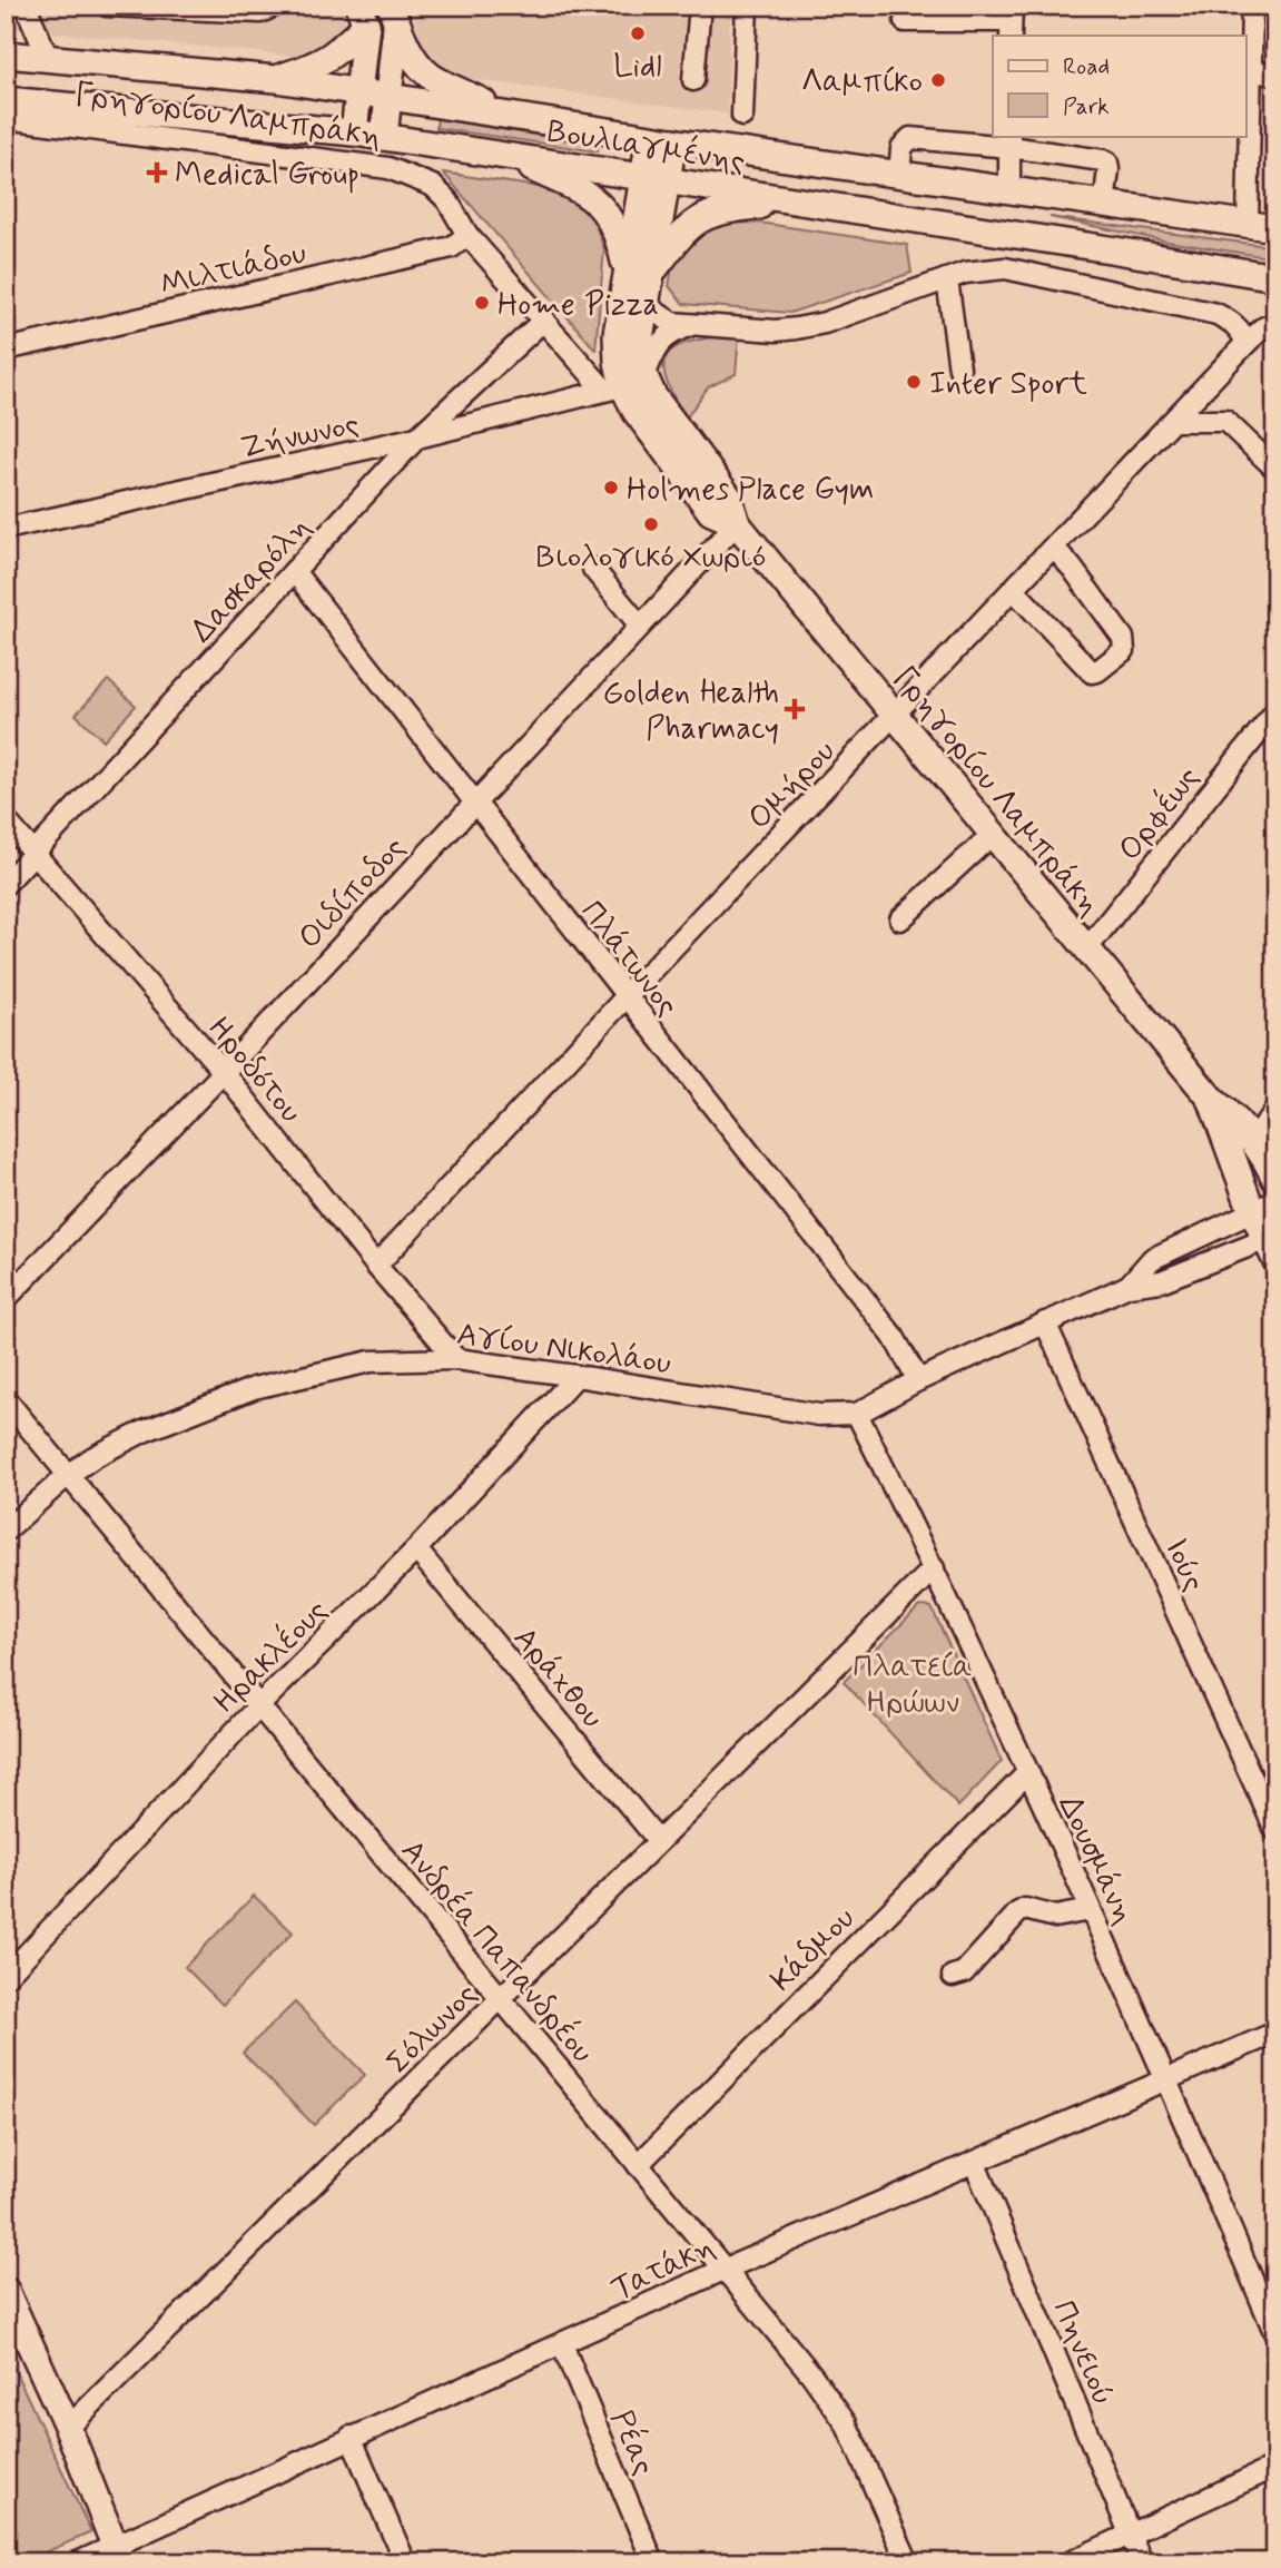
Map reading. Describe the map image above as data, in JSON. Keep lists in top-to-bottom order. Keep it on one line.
{"streets":{"main road":["Γρηγορίου Λαμπράκη","Βουλιαγμένης"],"street":["Μιλτιάδου","Ζήνωνος","Δασκαρόλη","Ομήρου","Ορφέως","Οιδίποδος","Πλάτωνος","Ηροδότου","Αγίου Νικολάου","Ιούς","Ηρακλέους","Αράχθου","Δουσμάνη","Κάδμου","Ανδρέα Παπανδρέου","Σόλωνος","Τατάκη","Πηνειού","Ρέας"]},"crossings":[["Γρηγορίου Λαμπράκη","Βουλιαγμένης"],["Γρηγορίου Λαμπράκη","Μιλτιάδου"],["Γρηγορίου Λαμπράκη","Ζήνωνος"],["Γρηγορίου Λαμπράκη","Δασκαρόλη"],["Γρηγορίου Λαμπράκη","Ομήρου"],["Γρηγορίου Λαμπράκη","Ορφέως"],["Γρηγορίου Λαμπράκη","Οιδίποδος"],["Γρηγορίου Λαμπράκη","Αγίου Νικολάου"],["Ζήνωνος","Δασκαρόλη"],["Δασκαρόλη","Πλάτωνος"],["Δασκαρόλη","Ηροδότου"],["Ομήρου","Πλάτωνος"],["Ομήρου","Ηροδότου"],["Οιδίποδος","Πλάτωνος"],["Οιδίποδος","Ηροδότου"],["Πλάτωνος","Αγίου Νικολάου"],["Ηροδότου","Αγίου Νικολάου"],["Αγίου Νικολάου","Ιούς"],["Αγίου Νικολάου","Ηρακλέους"],["Αγίου Νικολάου","Δουσμάνη"],["Αγίου Νικολάου","Ανδρέα Παπανδρέου"],["Ηρακλέους","Αράχθου"],["Ηρακλέους","Ανδρέα Παπανδρέου"],["Αράχθου","Σόλωνος"],["Δουσμάνη","Κάδμου"],["Δουσμάνη","Σόλωνος"],["Δουσμάνη","Τατάκη"],["Κάδμου","Ανδρέα Παπανδρέου"],["Ανδρέα Παπανδρέου","Σόλωνος"],["Ανδρέα Παπανδρέου","Τατάκη"],["Τατάκη","Πηνειού"],["Τατάκη","Ρέας"]],"parks":["Πλατεία Ηρώων"],"places":{"other":["Lidl","Λαμπίκο","Home Pizza","Inter Sport","Holmes Place Gym","Βιολογικό Χωριό"],"health":["Medical Group","Golden Health Pharmacy"]},"legend":["Road","Park"]}
